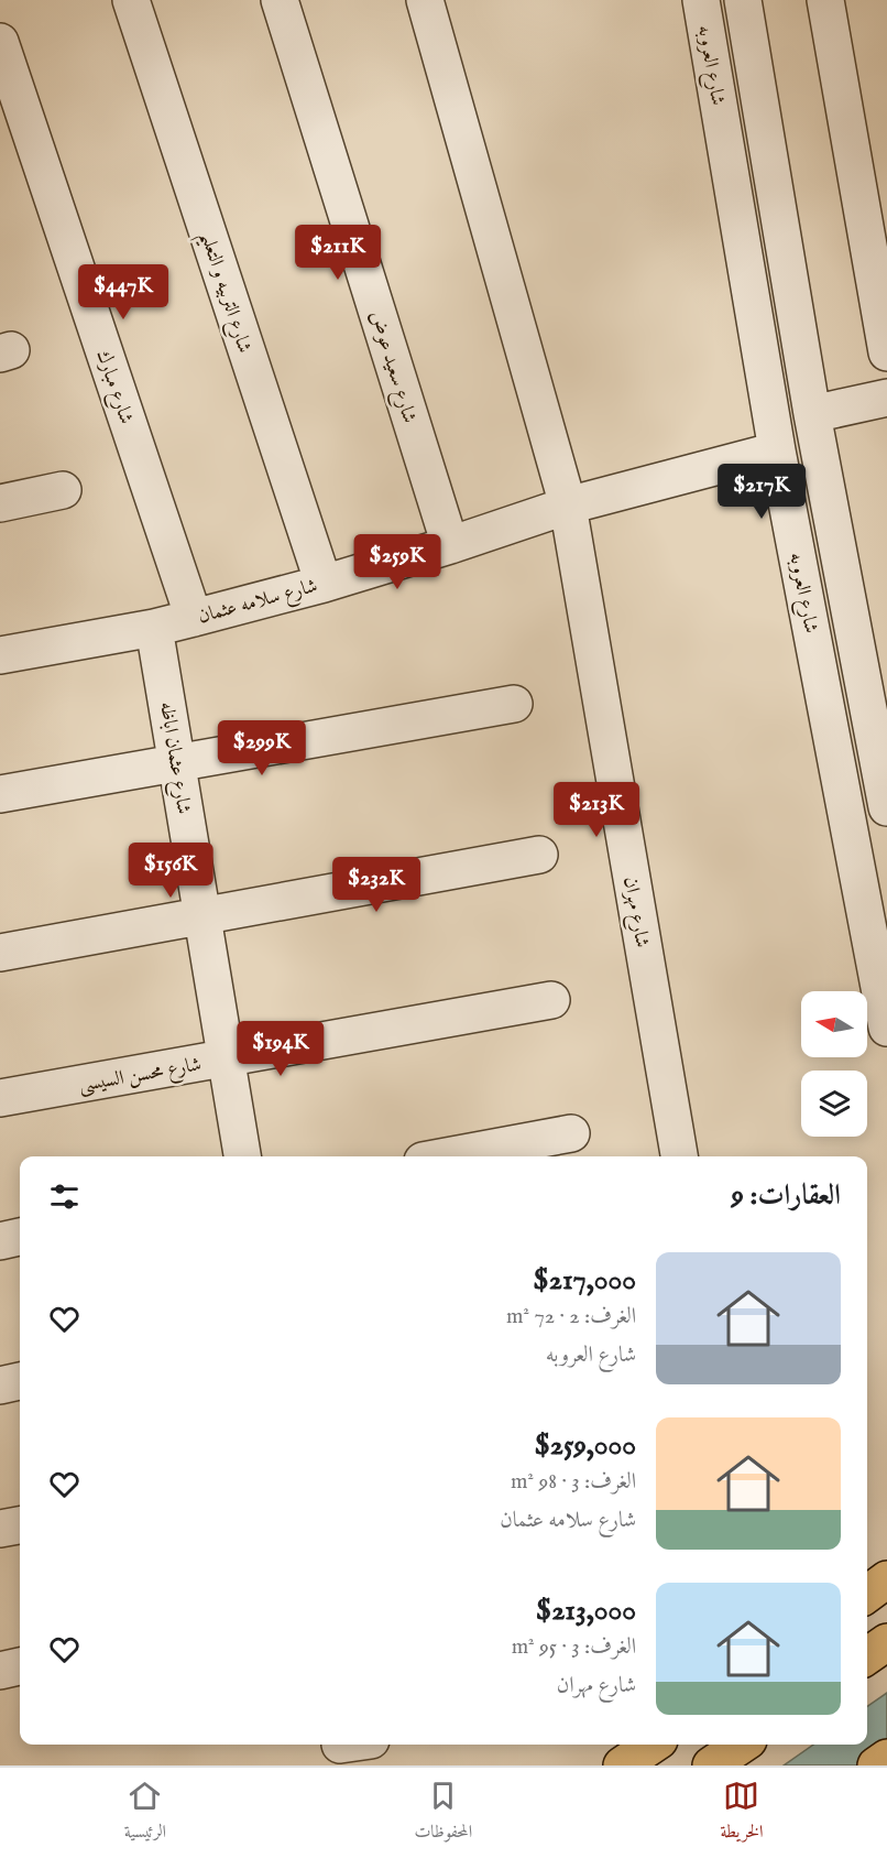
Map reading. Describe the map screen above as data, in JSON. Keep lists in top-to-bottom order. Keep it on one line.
{"streets":{"street":["شارع العروبه","شارع التربيه و التعليم","شارع سعيد عوض","شارع مبارك","شارع سلامه عثمان","شارع عثمان اباظه","شارع مهران","شارع محسن السيسى"]},"crossings":[["شارع العروبه","شارع سلامه عثمان"],["شارع التربيه و التعليم","شارع سلامه عثمان"],["شارع سعيد عوض","شارع سلامه عثمان"],["شارع مبارك","شارع سلامه عثمان"],["شارع سلامه عثمان","شارع عثمان اباظه"],["شارع سلامه عثمان","شارع مهران"],["شارع عثمان اباظه","شارع محسن السيسى"]],"north":"left","page":{"price":["$211K","$447K","$217K","$259K","$299K","$213K","$156K","$232K","$194K"],"heading":"العقارات: 9","list":[{"name":"$217,000","note":"الغرف: 2 · 72 m² · شارع العروبه"},{"name":"$259,000","note":"الغرف: 3 · 98 m² · شارع سلامه عثمان"},{"name":"$213,000","note":"الغرف: 3 · 95 m² · شارع مهران"}],"tabs":["الخريطة","المحفوظات","الرئيسية"]}}
